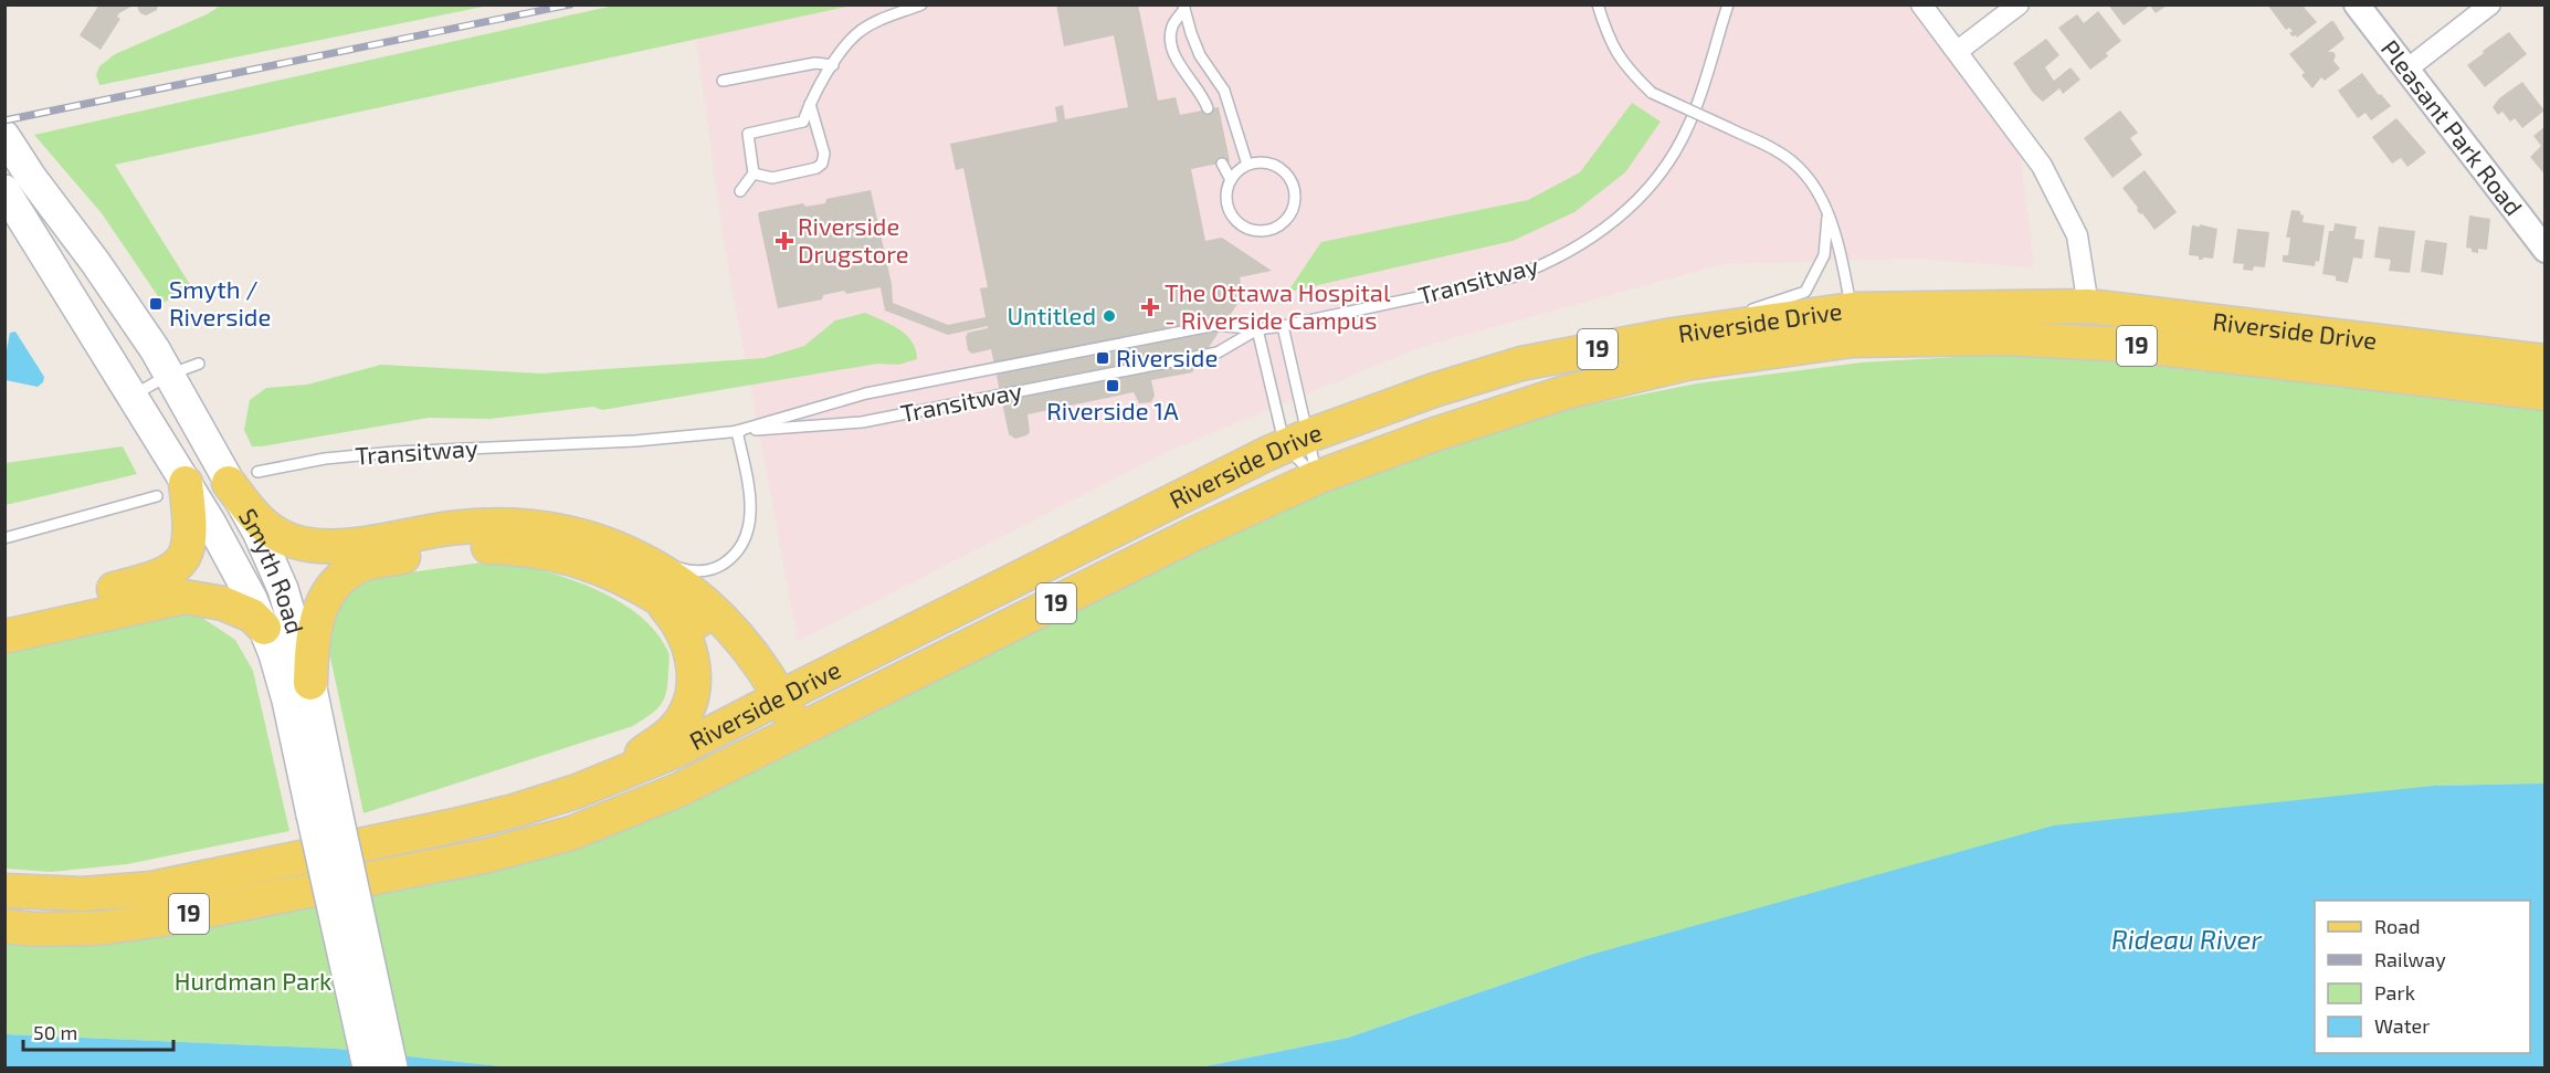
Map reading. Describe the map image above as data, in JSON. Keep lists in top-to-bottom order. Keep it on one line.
{"streets":{"main road":["Riverside Drive","19","Smyth Road"],"street":["Pleasant Park Road"],"lane":["Transitway"]},"crossings":[["Transitway","Smyth Road"]],"water":["Rideau River"],"parks":["Hurdman Park"],"places":{"health":["Riverside Drugstore","The Ottawa Hospital - Riverside Campus"],"transit":["Smyth / Riverside","Riverside","Riverside 1A"],"other":["Untitled"]},"legend":["Road","Railway","Park","Water"],"scale_bar":"50 m"}
